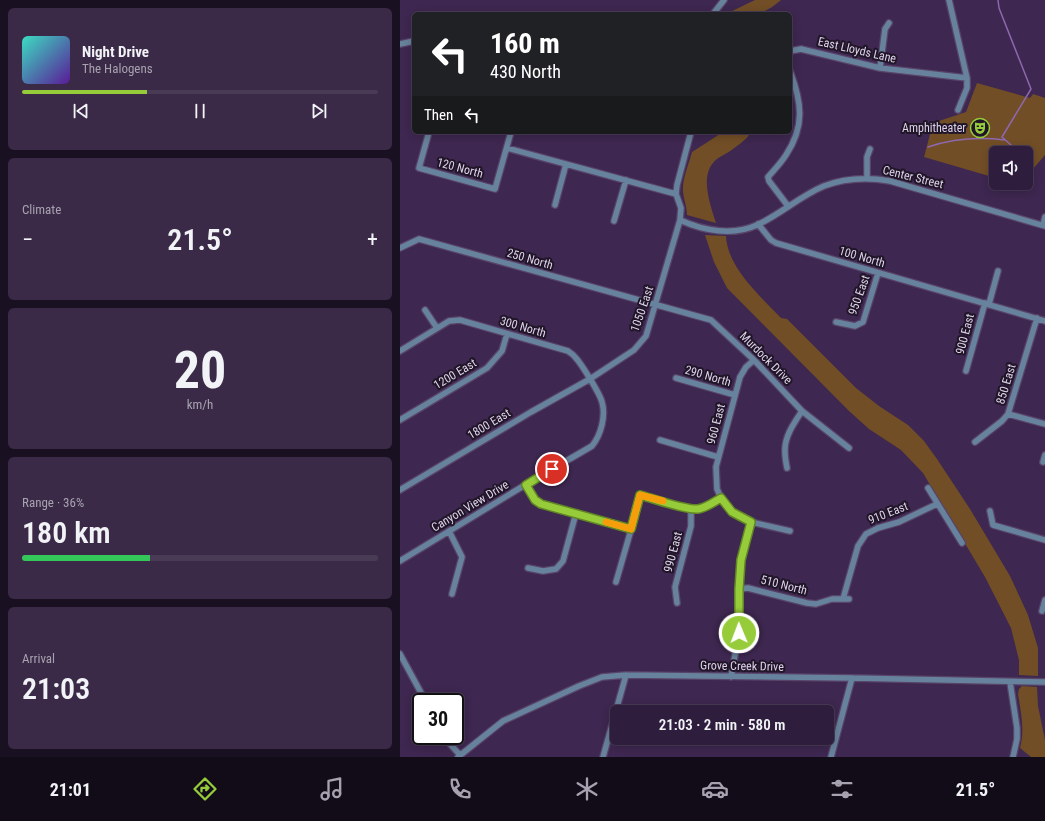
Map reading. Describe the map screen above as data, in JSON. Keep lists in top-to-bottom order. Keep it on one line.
{"streets":{"street":["East Lloyds Lane","120 North","Center Street","100 North","250 North","950 East","1050 East","300 North","900 East","Murdock Drive","1200 East","290 North","850 East","1800 East","960 East","Canyon View Drive","910 East","990 East","510 North","Grove Creek Drive"]},"crossings":[["Center Street","100 North"],["100 North","950 East"],["100 North","900 East"],["100 North","850 East"],["250 North","1050 East"],["250 North","Murdock Drive"],["1050 East","300 North"],["1050 East","Murdock Drive"],["1050 East","1800 East"],["1050 East","Canyon View Drive"],["300 North","1200 East"],["300 North","1800 East"],["300 North","Canyon View Drive"],["Murdock Drive","960 East"],["290 North","960 East"],["1800 East","Canyon View Drive"],["910 East","510 North"]],"places":{"theatre":["Amphitheater"]},"page":{"turn":["160 m","430 North"],"song":["Night Drive","The Halogens"],"then":"Then","tile":["Climate",["20","km/h"],["Range · 36%","180 km"],["Arrival","21:03"]],"heat":["−","21.5°","+"],"limit":"30","trip":"21:03 · 2 min · 580 m","tabs":["21:01","21.5°"]}}
